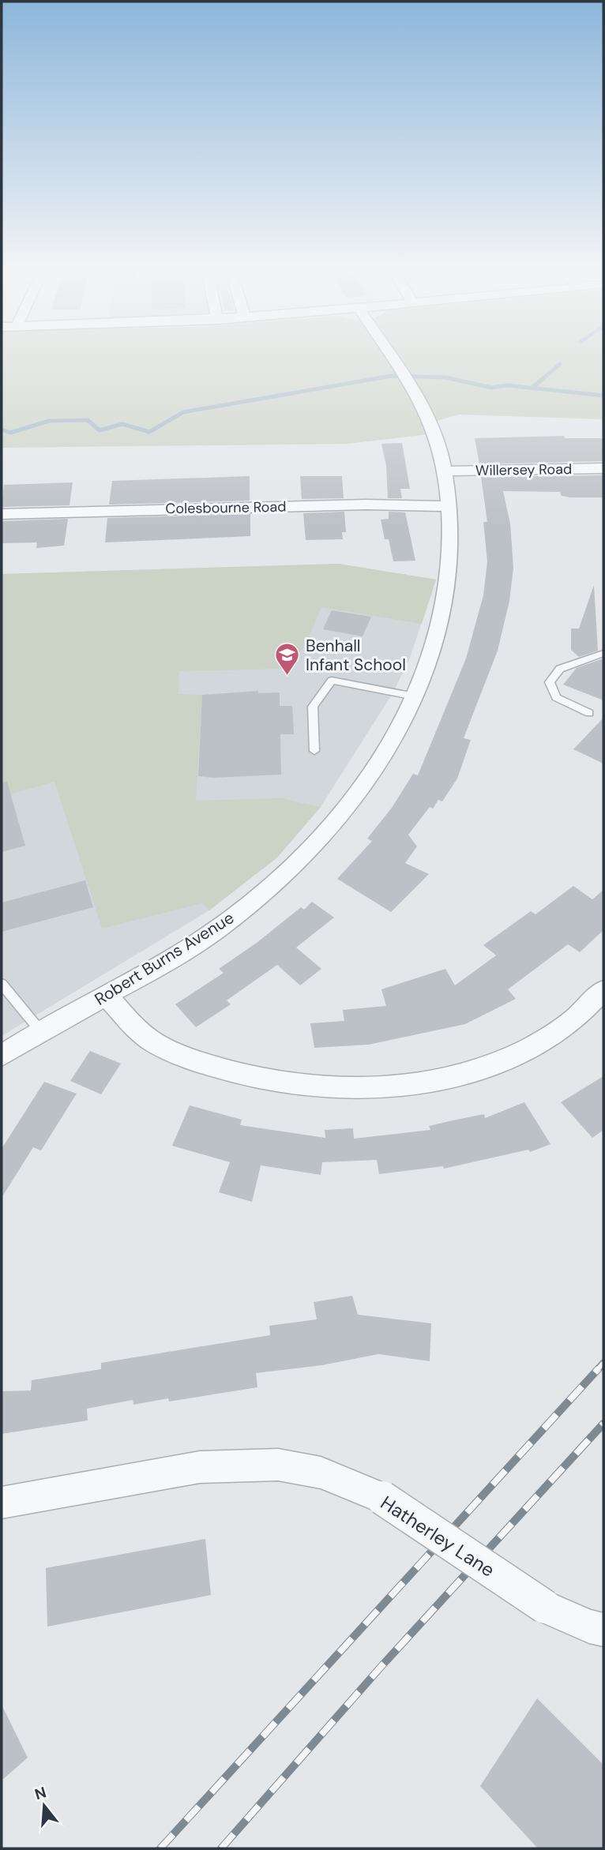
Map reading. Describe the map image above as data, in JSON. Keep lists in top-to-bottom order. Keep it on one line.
{"streets":{"street":["Willersey Road","Colesbourne Road","Robert Burns Avenue","Hatherley Lane"]},"crossings":[["Willersey Road","Robert Burns Avenue"],["Colesbourne Road","Robert Burns Avenue"]],"places":{"school or university":["Benhall Infant School"]},"north":"top"}
